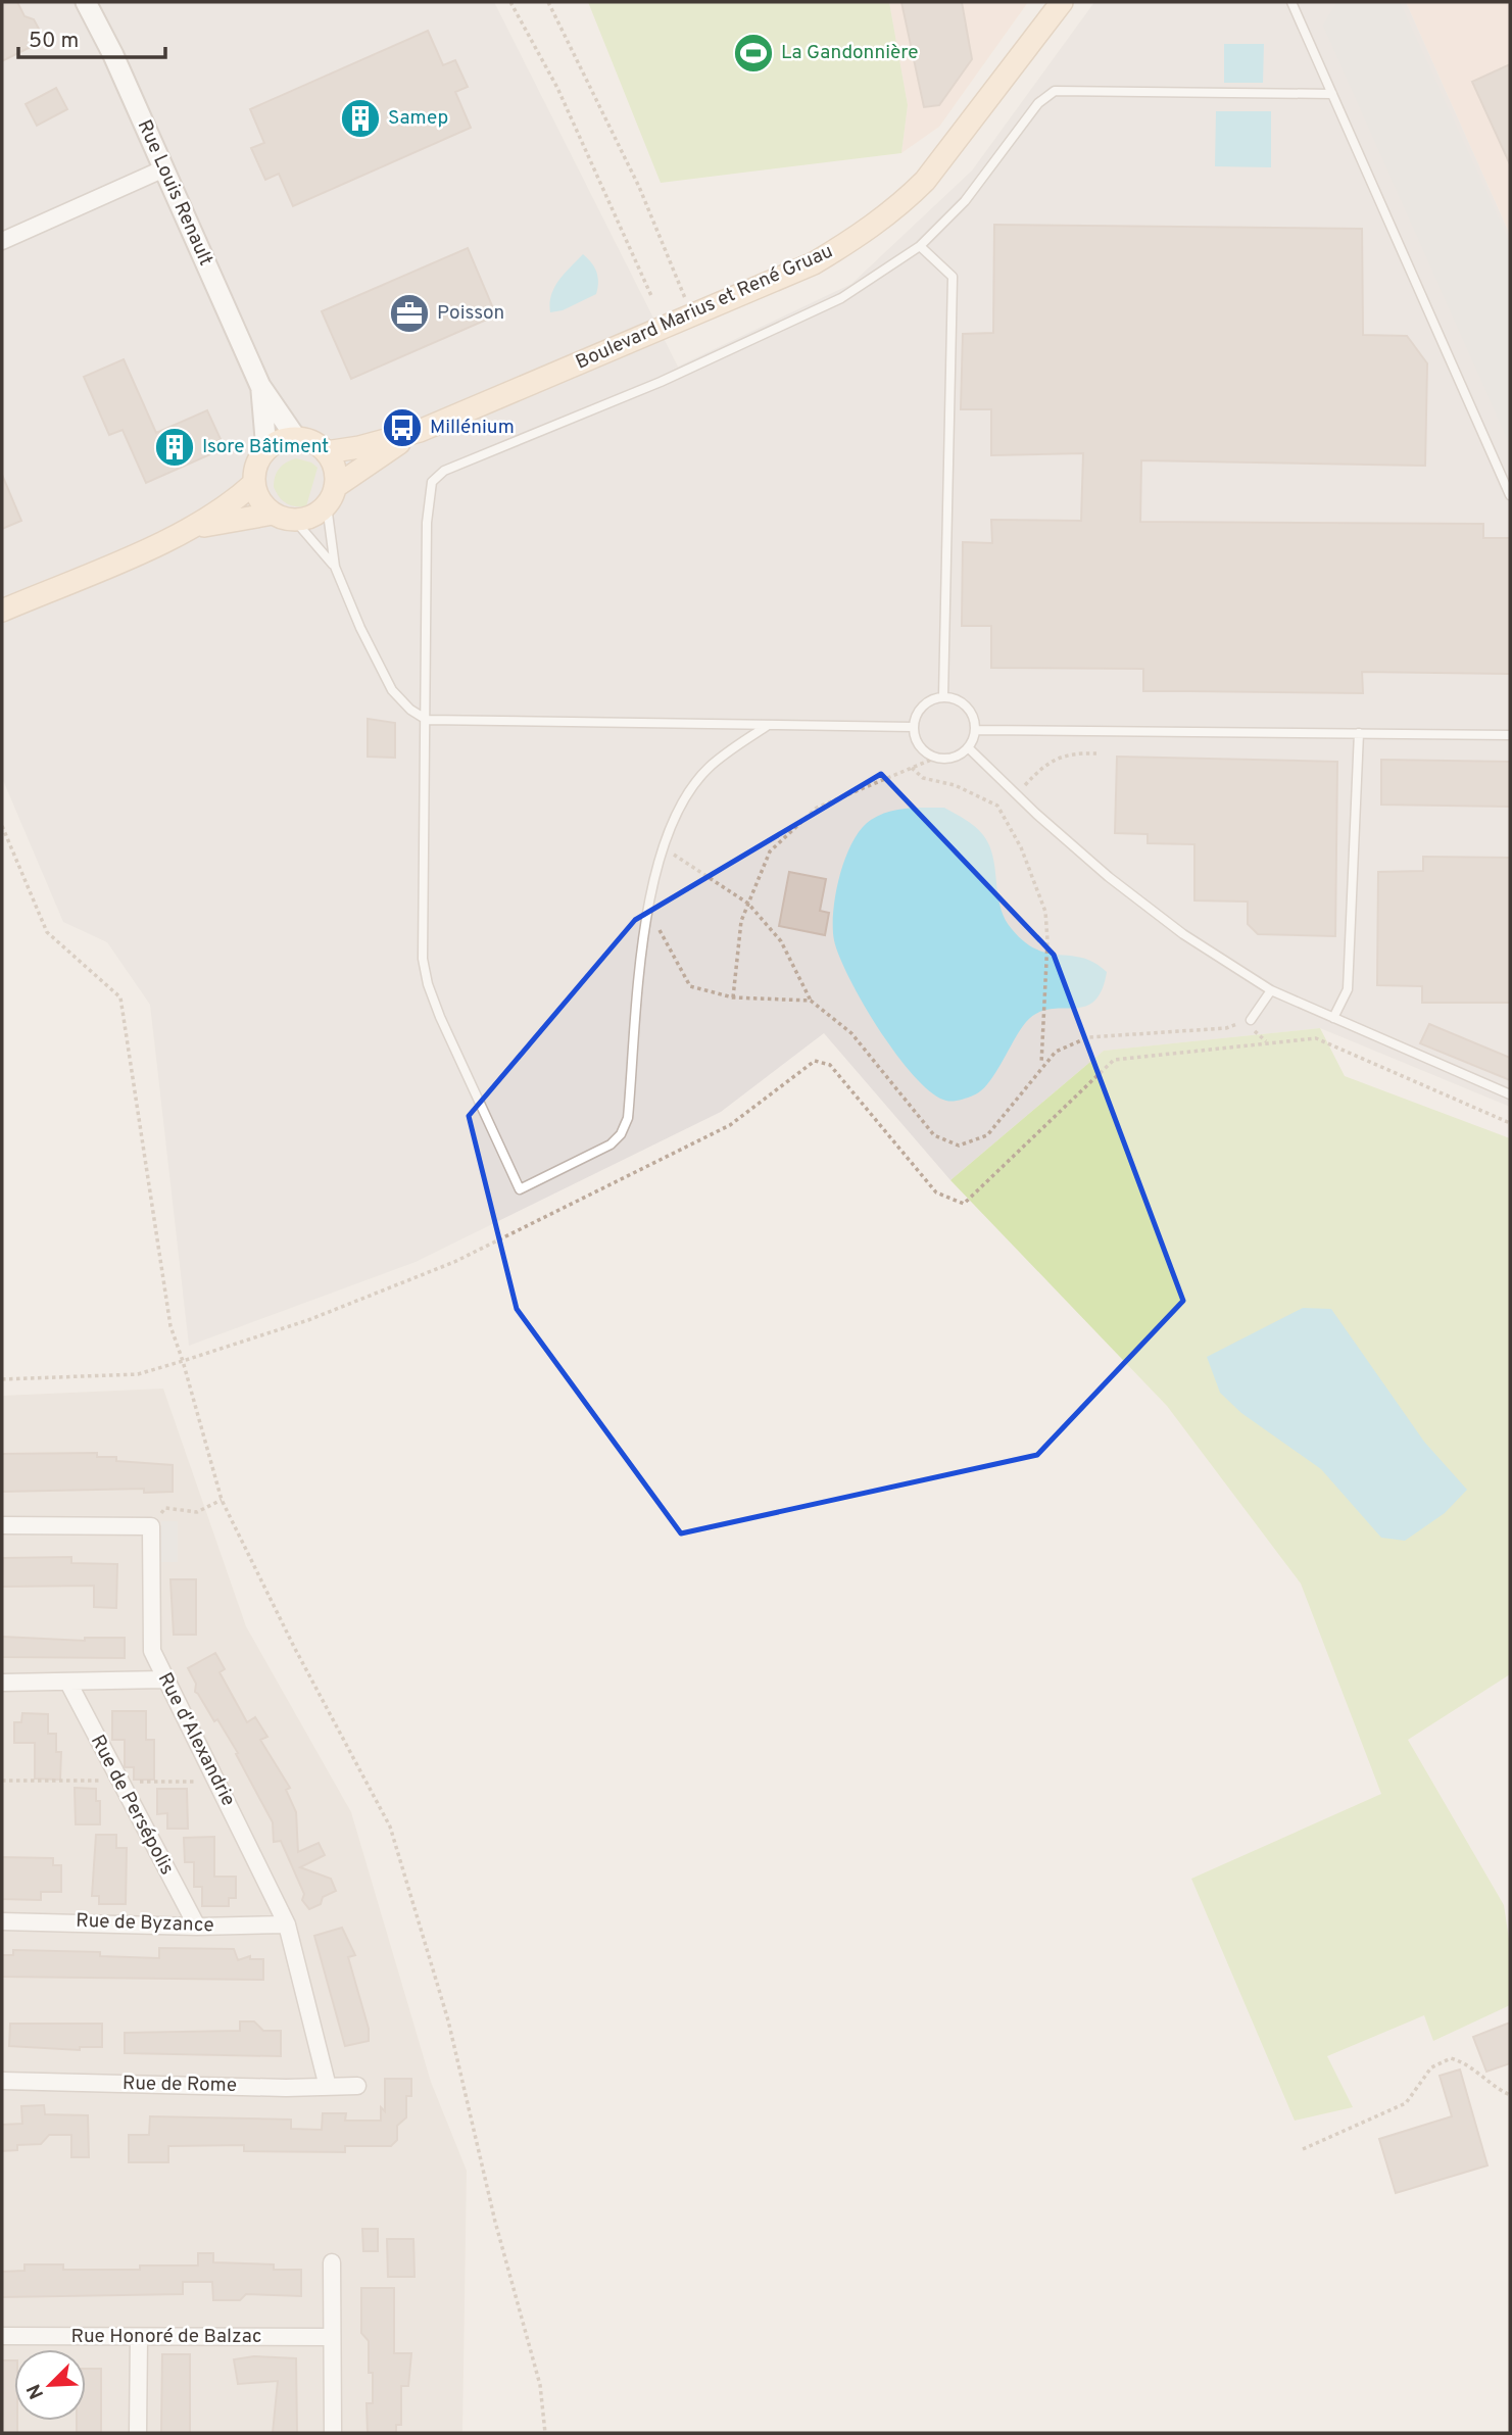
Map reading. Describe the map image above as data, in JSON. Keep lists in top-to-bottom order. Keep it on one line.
{"streets":{"main road":["Boulevard Marius et René Gruau"],"street":["Rue Louis Renault","Rue d'Alexandrie","Rue de Persépolis","Rue de Byzance","Rue de Rome","Rue Honoré de Balzac"]},"crossings":[["Rue Louis Renault","Boulevard Marius et René Gruau"],["Rue d'Alexandrie","Rue de Byzance"],["Rue d'Alexandrie","Rue de Rome"],["Rue de Persépolis","Rue de Byzance"]],"places":{"sports":["La Gandonnière"],"building":["Samep","Isore Bâtiment"],"office":["Poisson"],"bus stop":["Millénium"]},"scale_bar":"50 m","north":"bottom left"}
